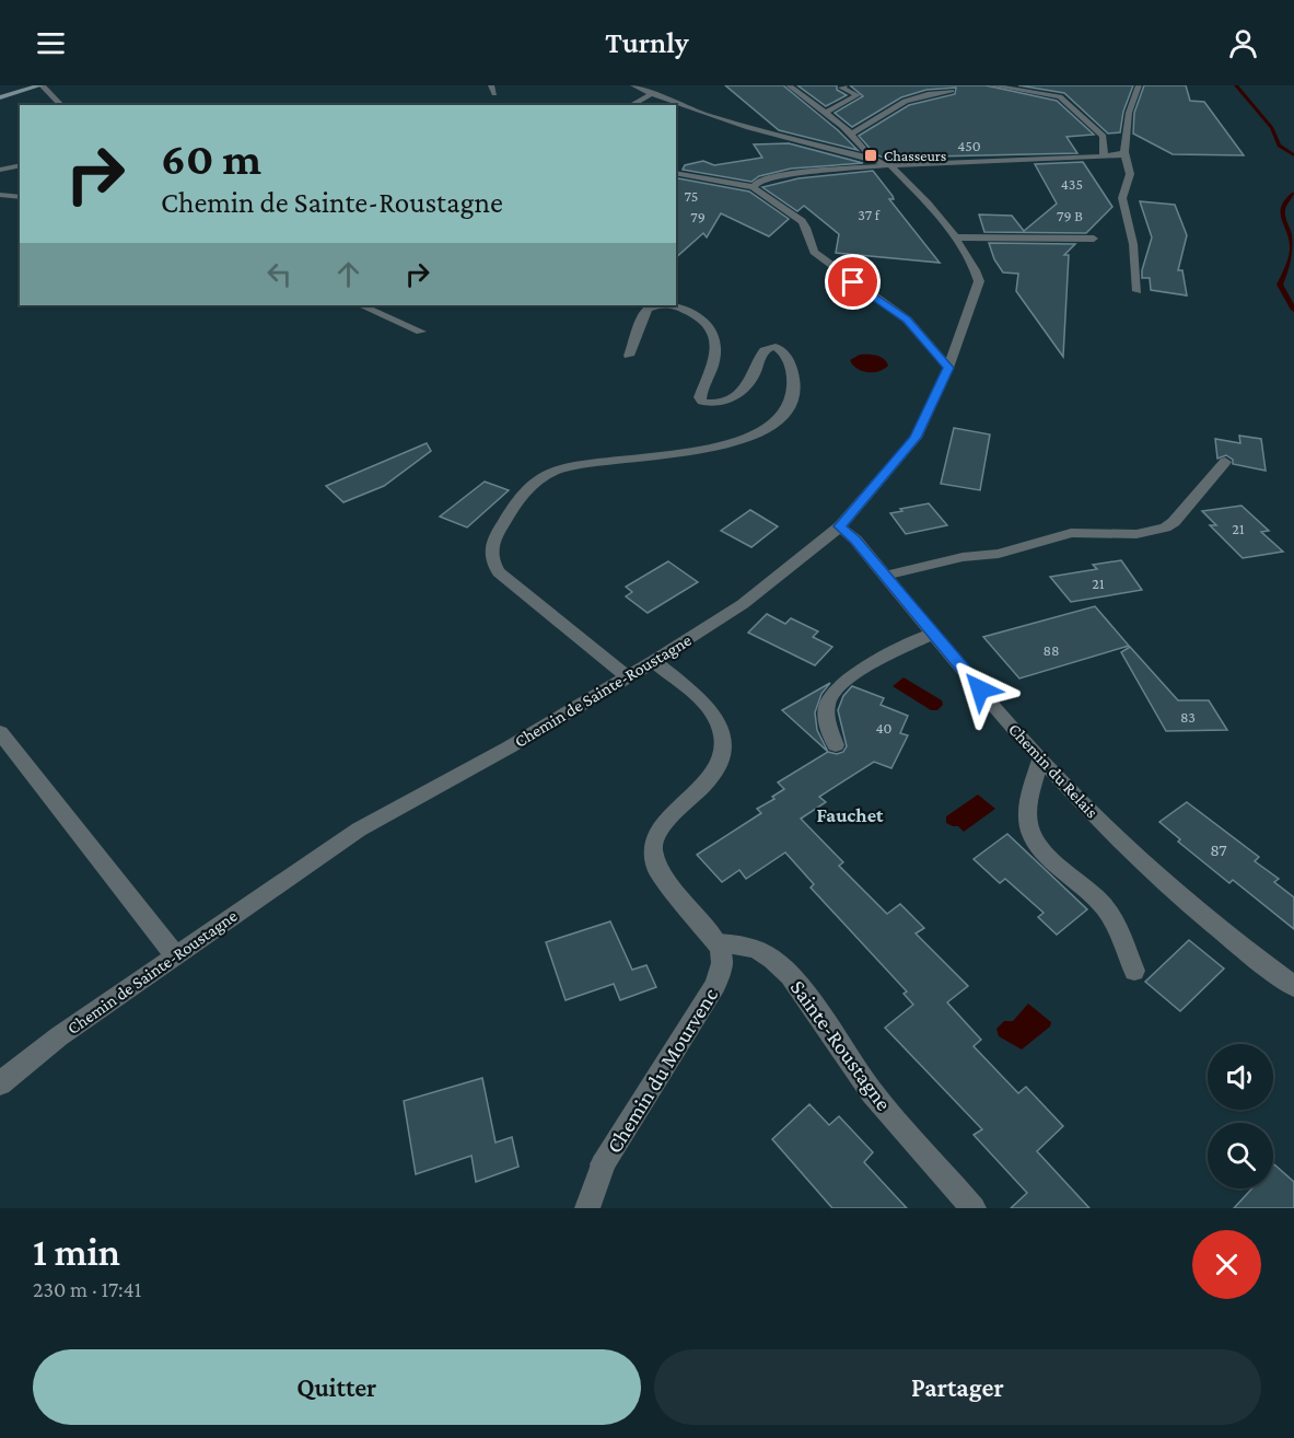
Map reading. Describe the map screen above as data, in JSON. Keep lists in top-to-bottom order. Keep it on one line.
{"streets":{"street":["Chemin de Sainte-Roustagne","Chemin du Relais","Sainte-Roustagne","Chemin du Mourvenc"]},"crossings":[["Chemin de Sainte-Roustagne","Chemin du Relais"],["Sainte-Roustagne","Chemin du Mourvenc"]],"districts":["Fauchet"],"places":{"transit":["Chasseurs"]},"house_numbers":["450","435","75","37 f","79 B","79","21","21","88","83","40","87"],"page":{"header":"Turnly","turn":["60 m","Chemin de Sainte-Roustagne"],"heading":["1 min","230 m · 17:41"],"buttons":["Quitter","Partager"]}}
